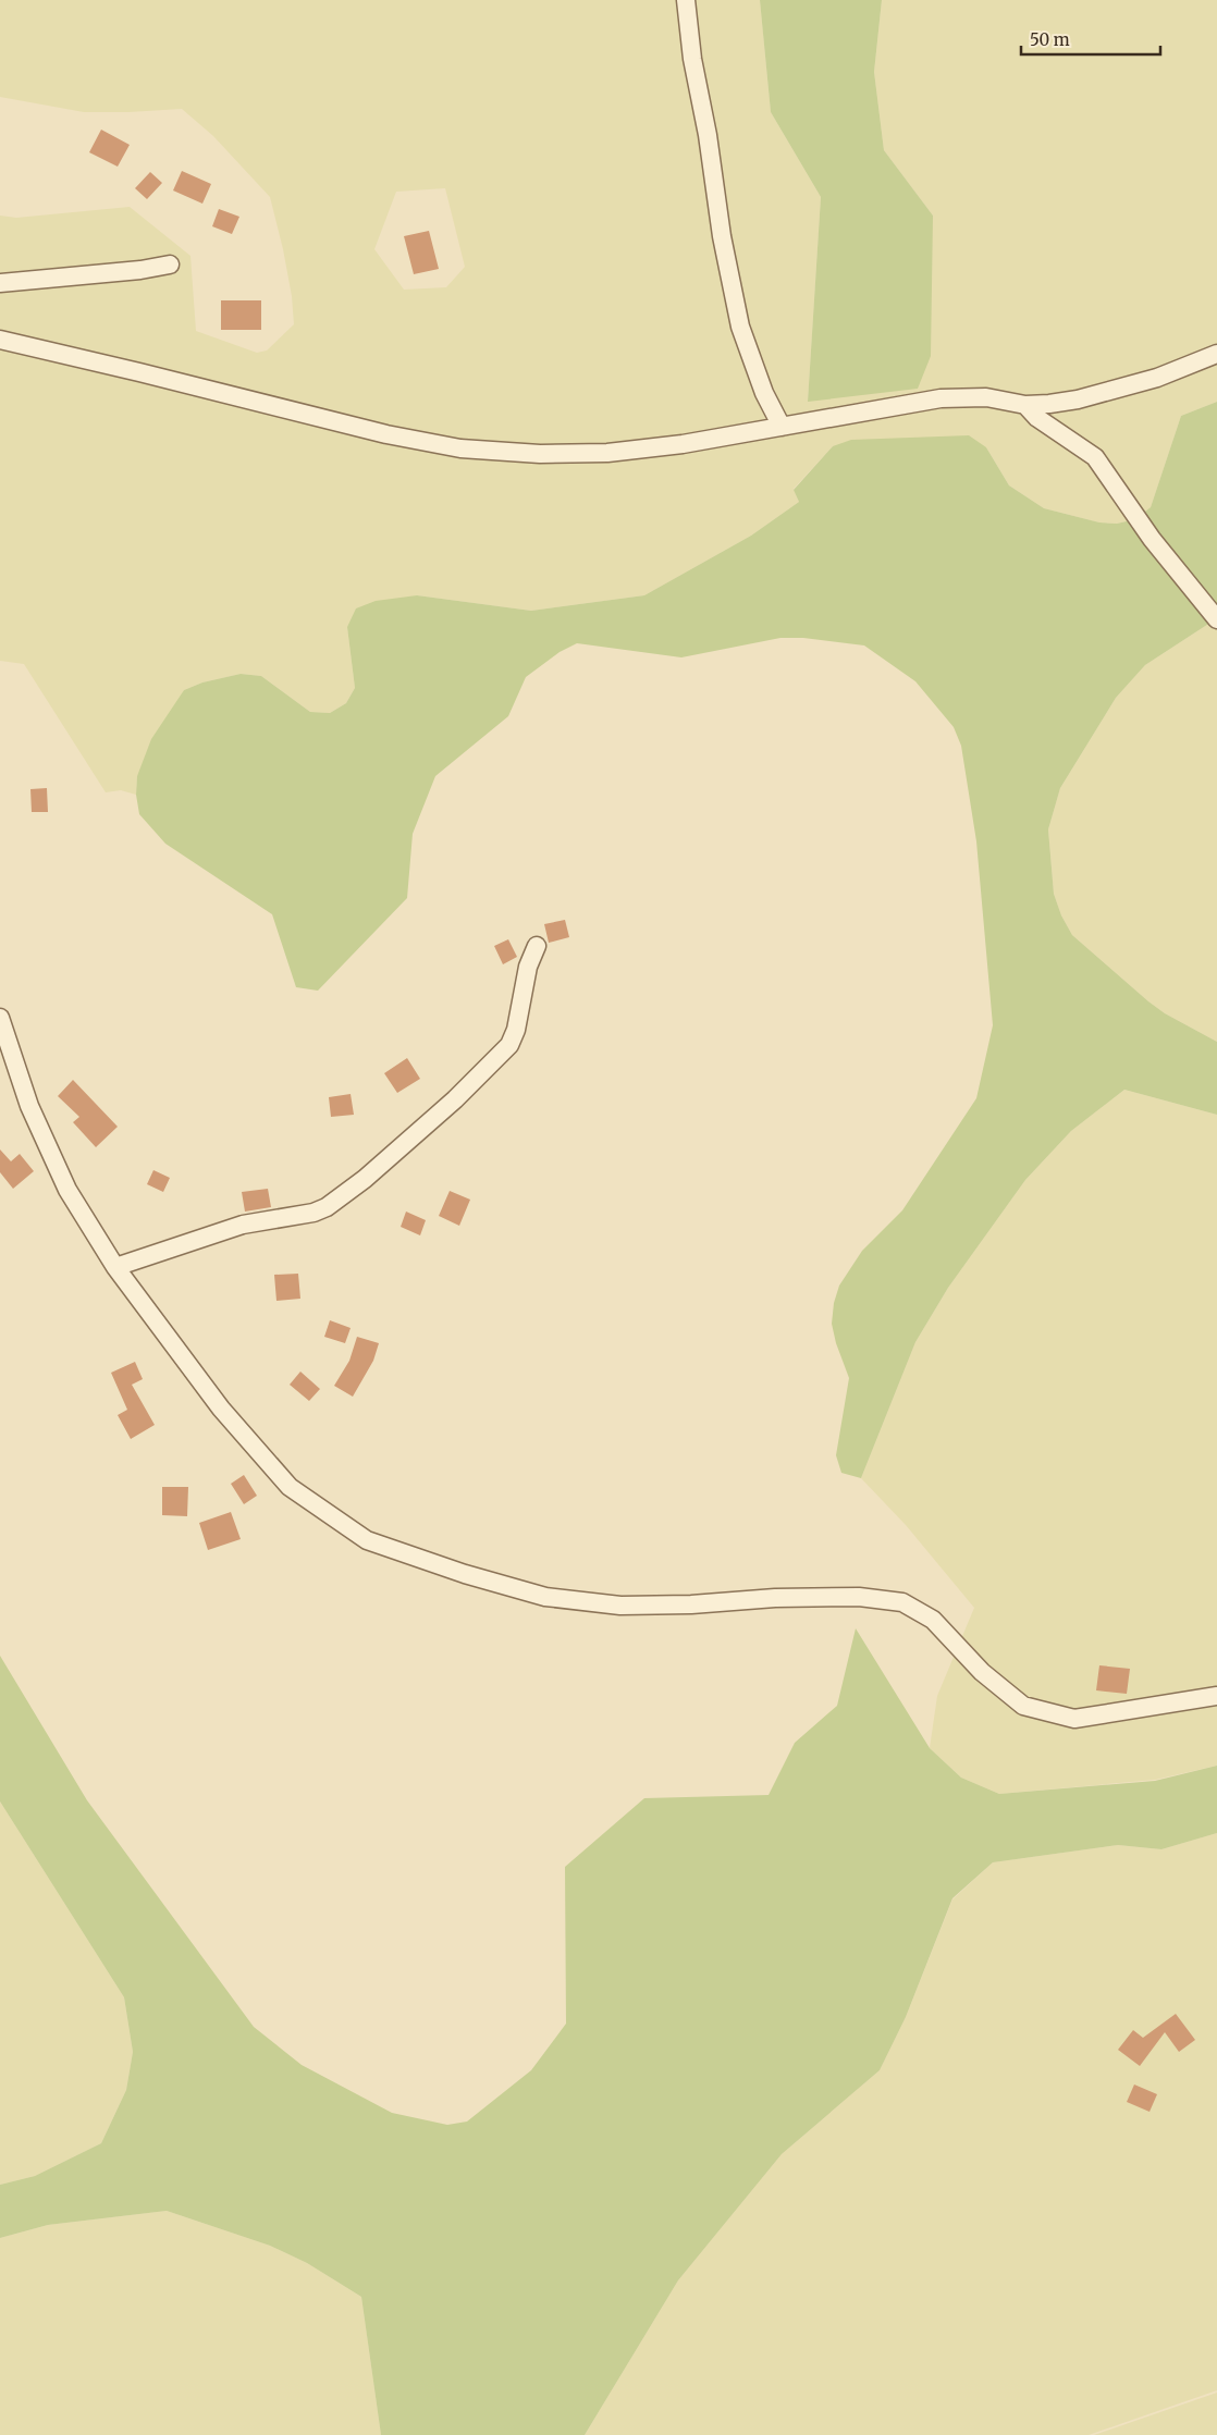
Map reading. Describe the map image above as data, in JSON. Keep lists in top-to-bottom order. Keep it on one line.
{"scale_bar":"50 m"}
